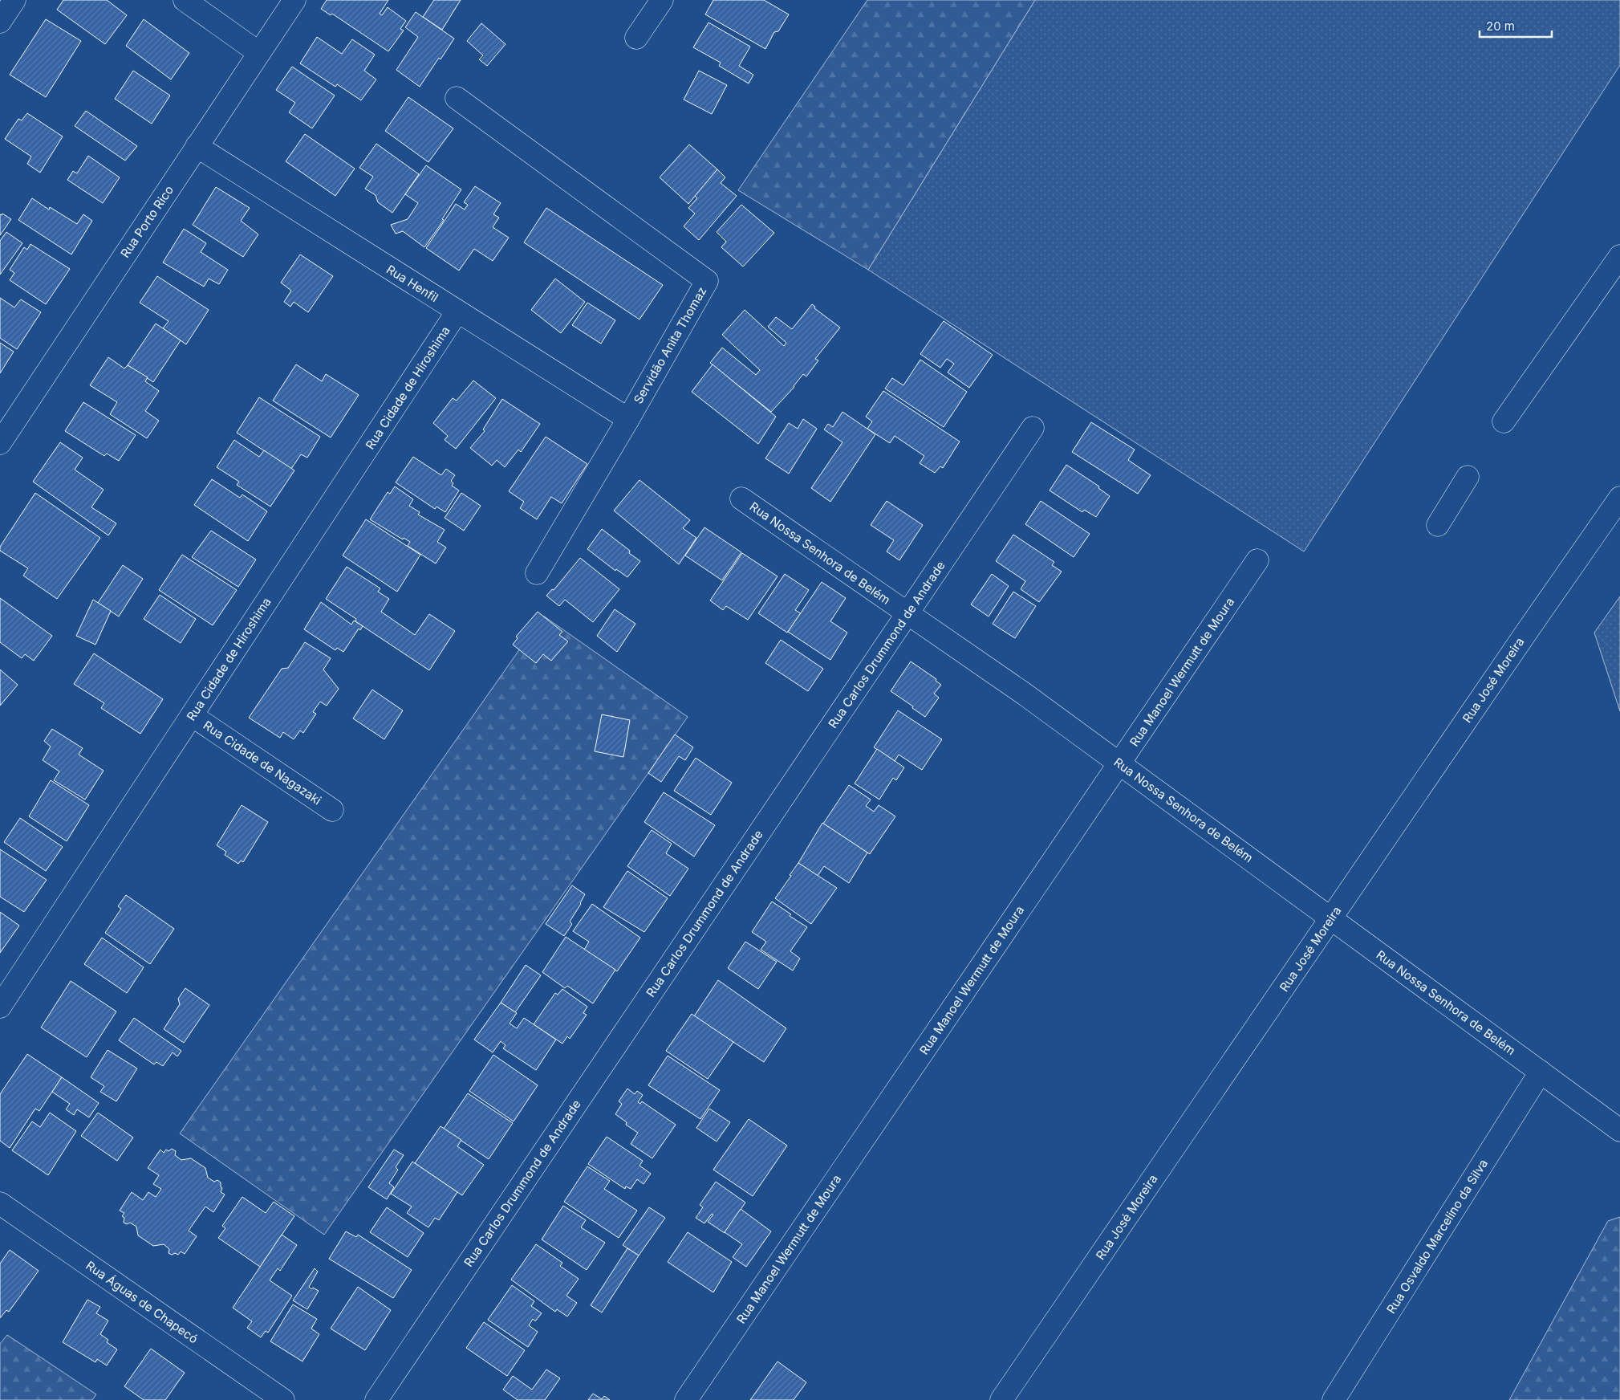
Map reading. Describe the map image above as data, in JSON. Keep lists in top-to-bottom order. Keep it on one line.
{"streets":{"street":["Rua Porto Rico","Rua Henfil","Servidão Anita Thomaz","Rua Cidade de Hiroshima","Rua Nossa Senhora de Belém","Rua Carlos Drummond de Andrade","Rua Manoel Wermutt de Moura","Rua José Moreira","Rua Cidade de Nagazaki","Rua Osvaldo Marcelino da Silva","Rua Águas de Chapecó"]},"crossings":[["Rua Porto Rico","Rua Henfil"],["Rua Henfil","Servidão Anita Thomaz"],["Rua Henfil","Rua Cidade de Hiroshima"],["Rua Cidade de Hiroshima","Rua Cidade de Nagazaki"],["Rua Nossa Senhora de Belém","Rua Carlos Drummond de Andrade"],["Rua Nossa Senhora de Belém","Rua Manoel Wermutt de Moura"],["Rua Nossa Senhora de Belém","Rua José Moreira"],["Rua Nossa Senhora de Belém","Rua Osvaldo Marcelino da Silva"]],"scale_bar":"20 m"}
